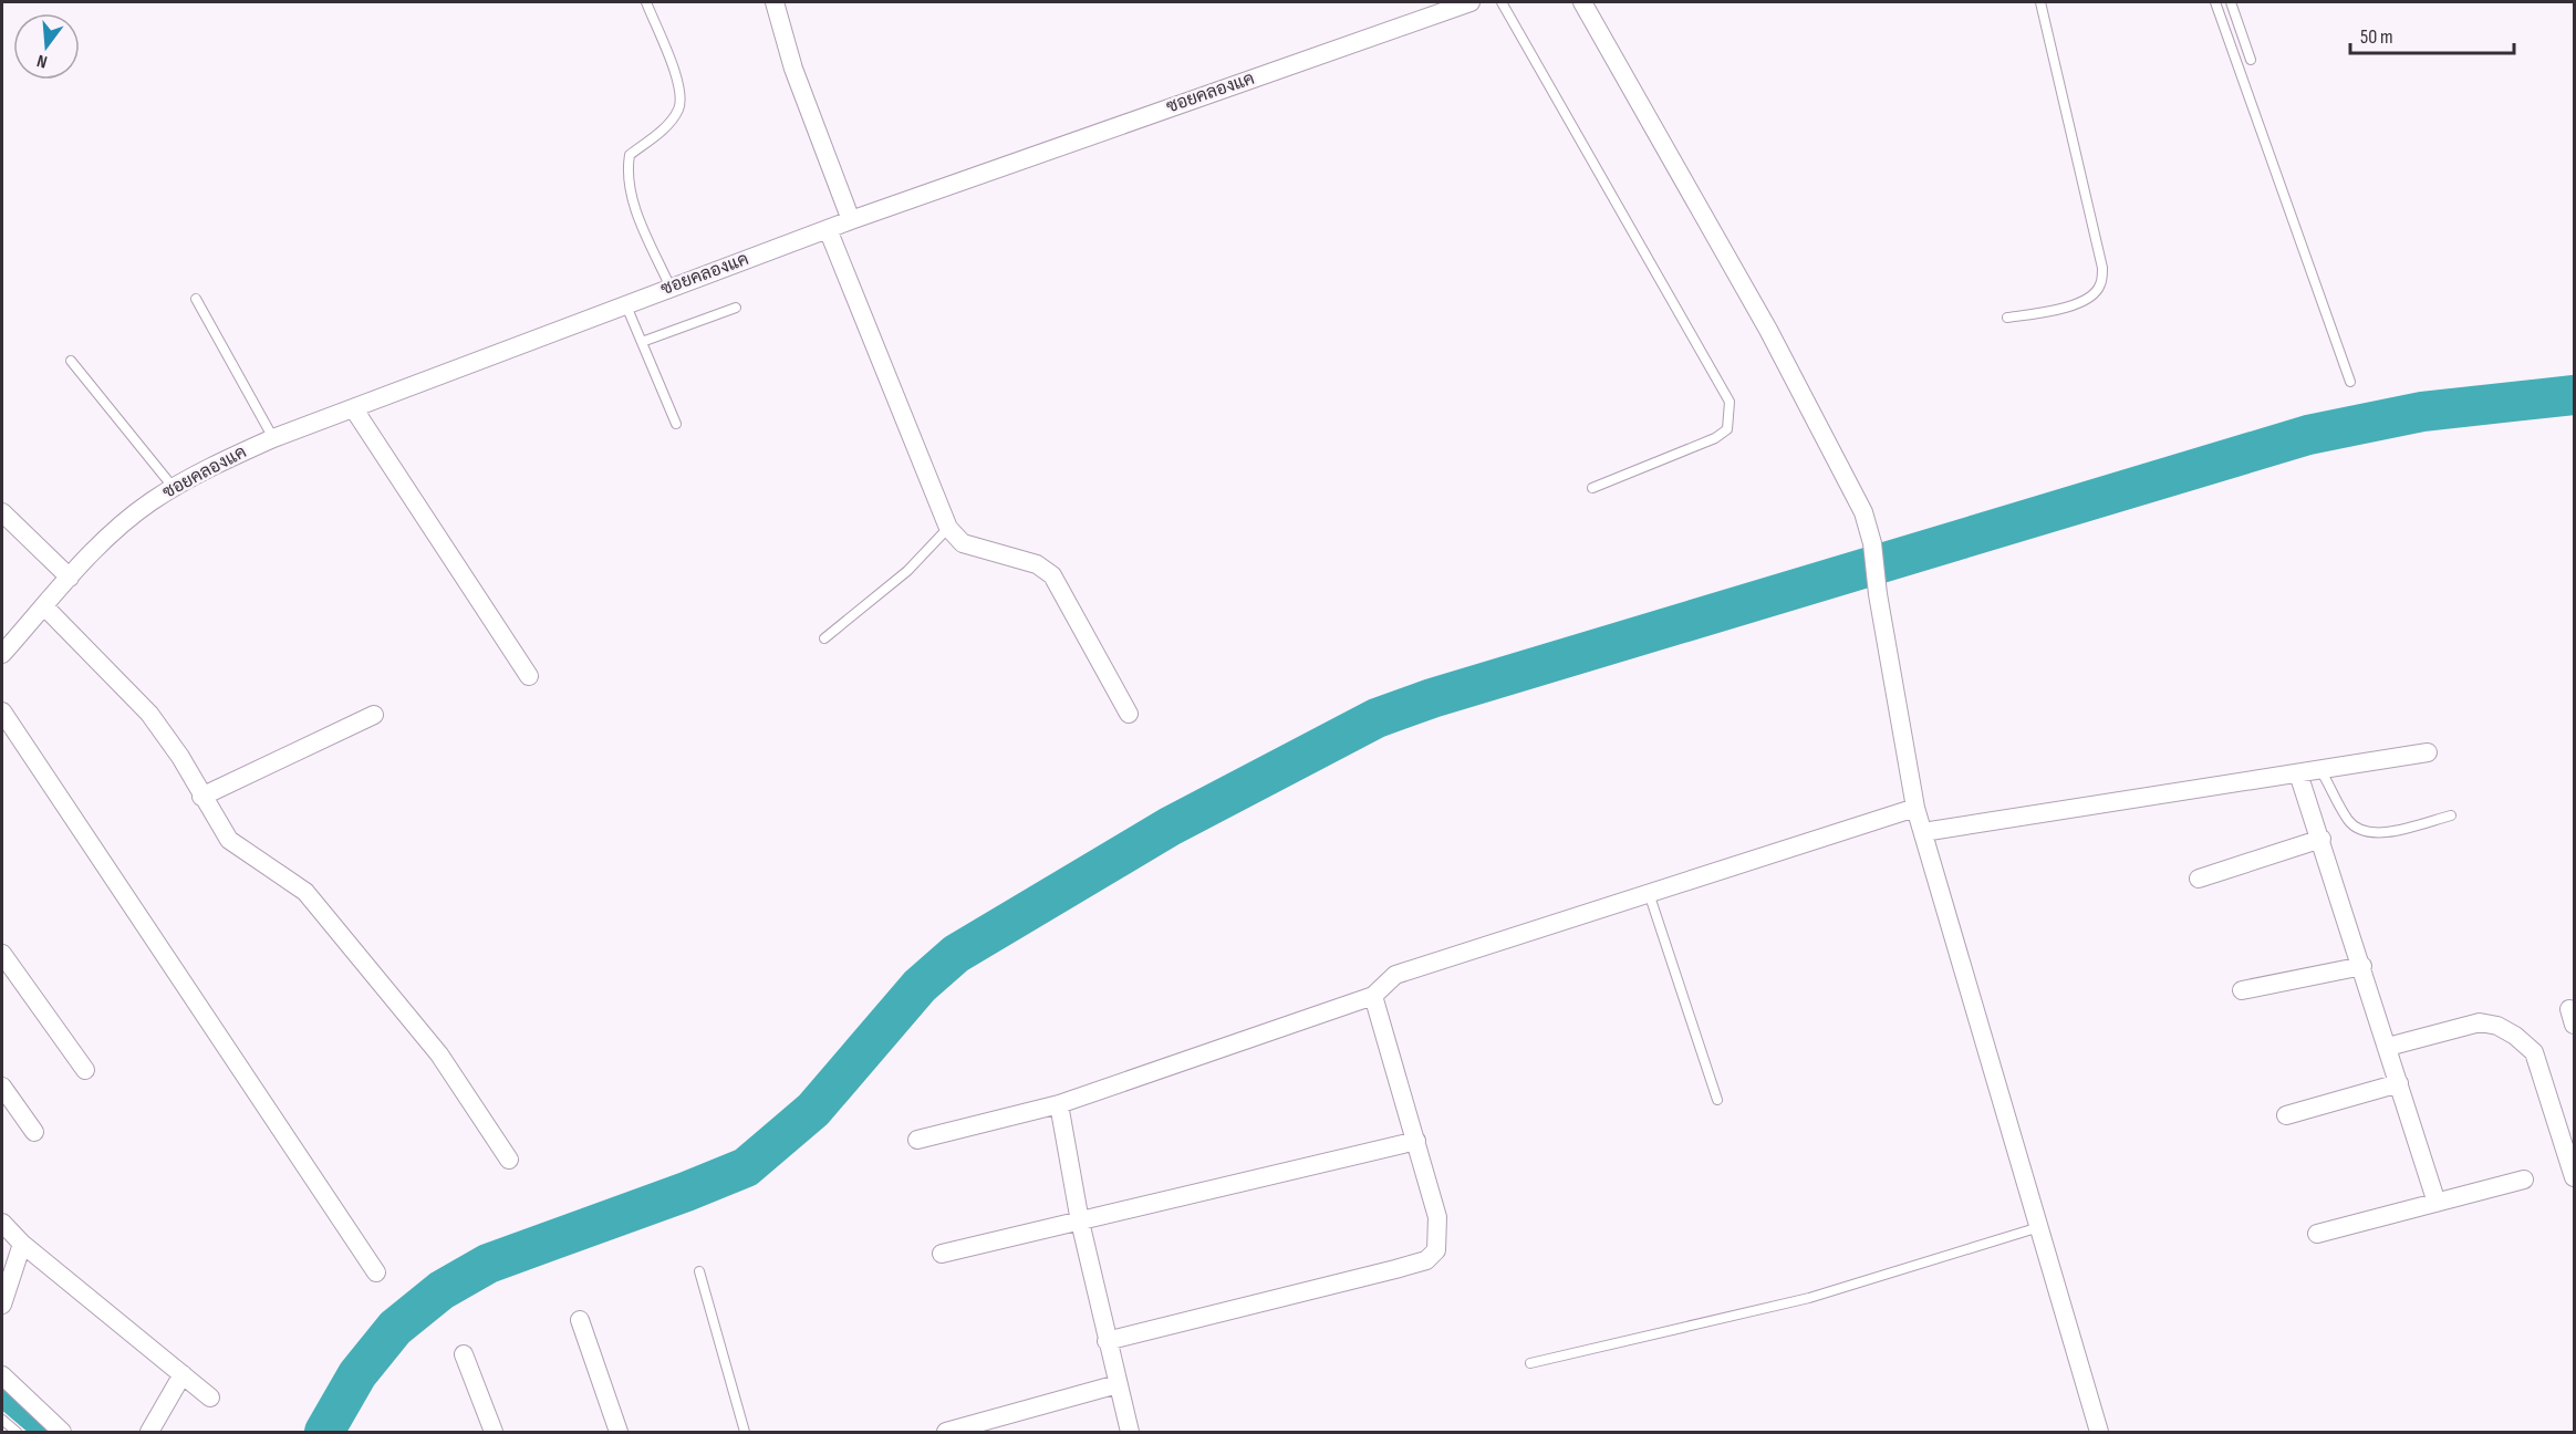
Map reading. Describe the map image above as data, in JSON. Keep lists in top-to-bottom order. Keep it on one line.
{"streets":{"street":["ซอยคลองแค"]},"scale_bar":"50 m","north":"bottom"}
